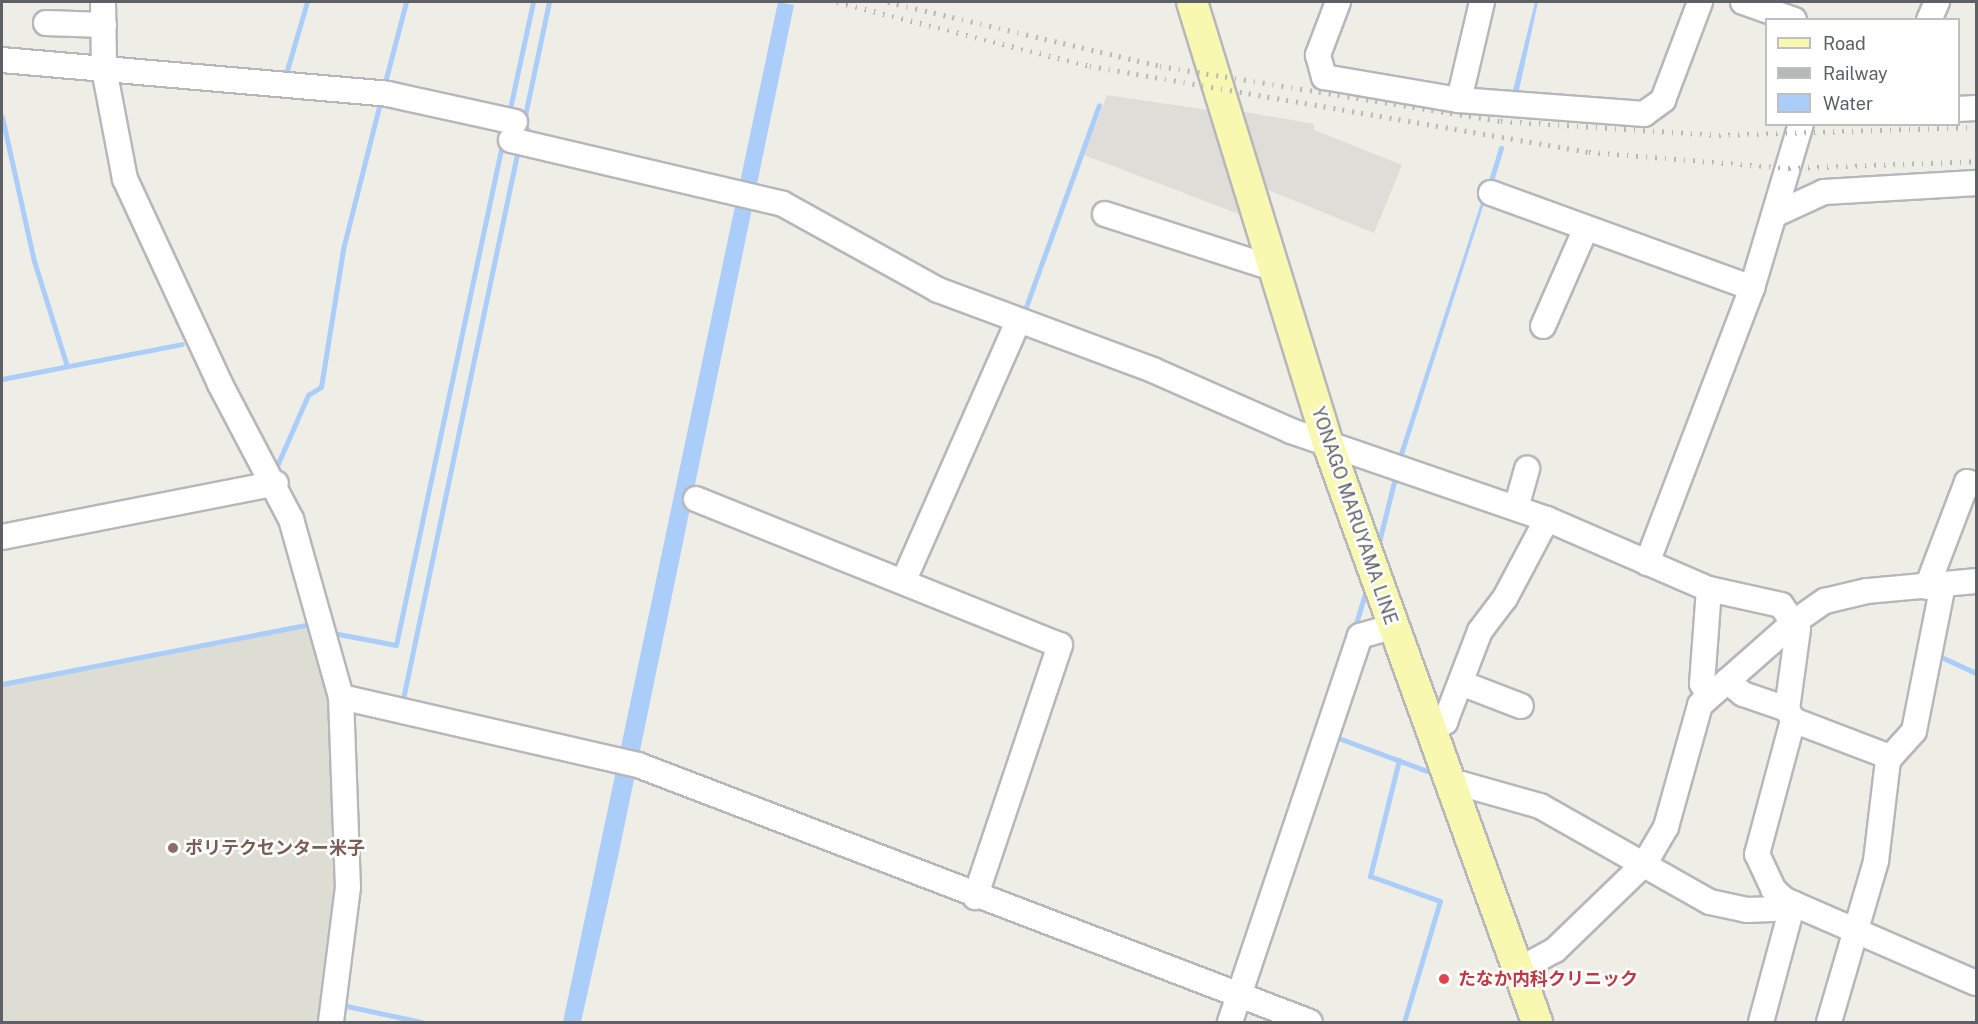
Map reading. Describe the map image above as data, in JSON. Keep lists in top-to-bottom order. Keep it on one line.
{"streets":{"main road":["YONAGO MARUYAMA LINE"]},"places":["ポリテクセンター米子","たなか内科クリニック"],"legend":["Road","Railway","Water"]}
